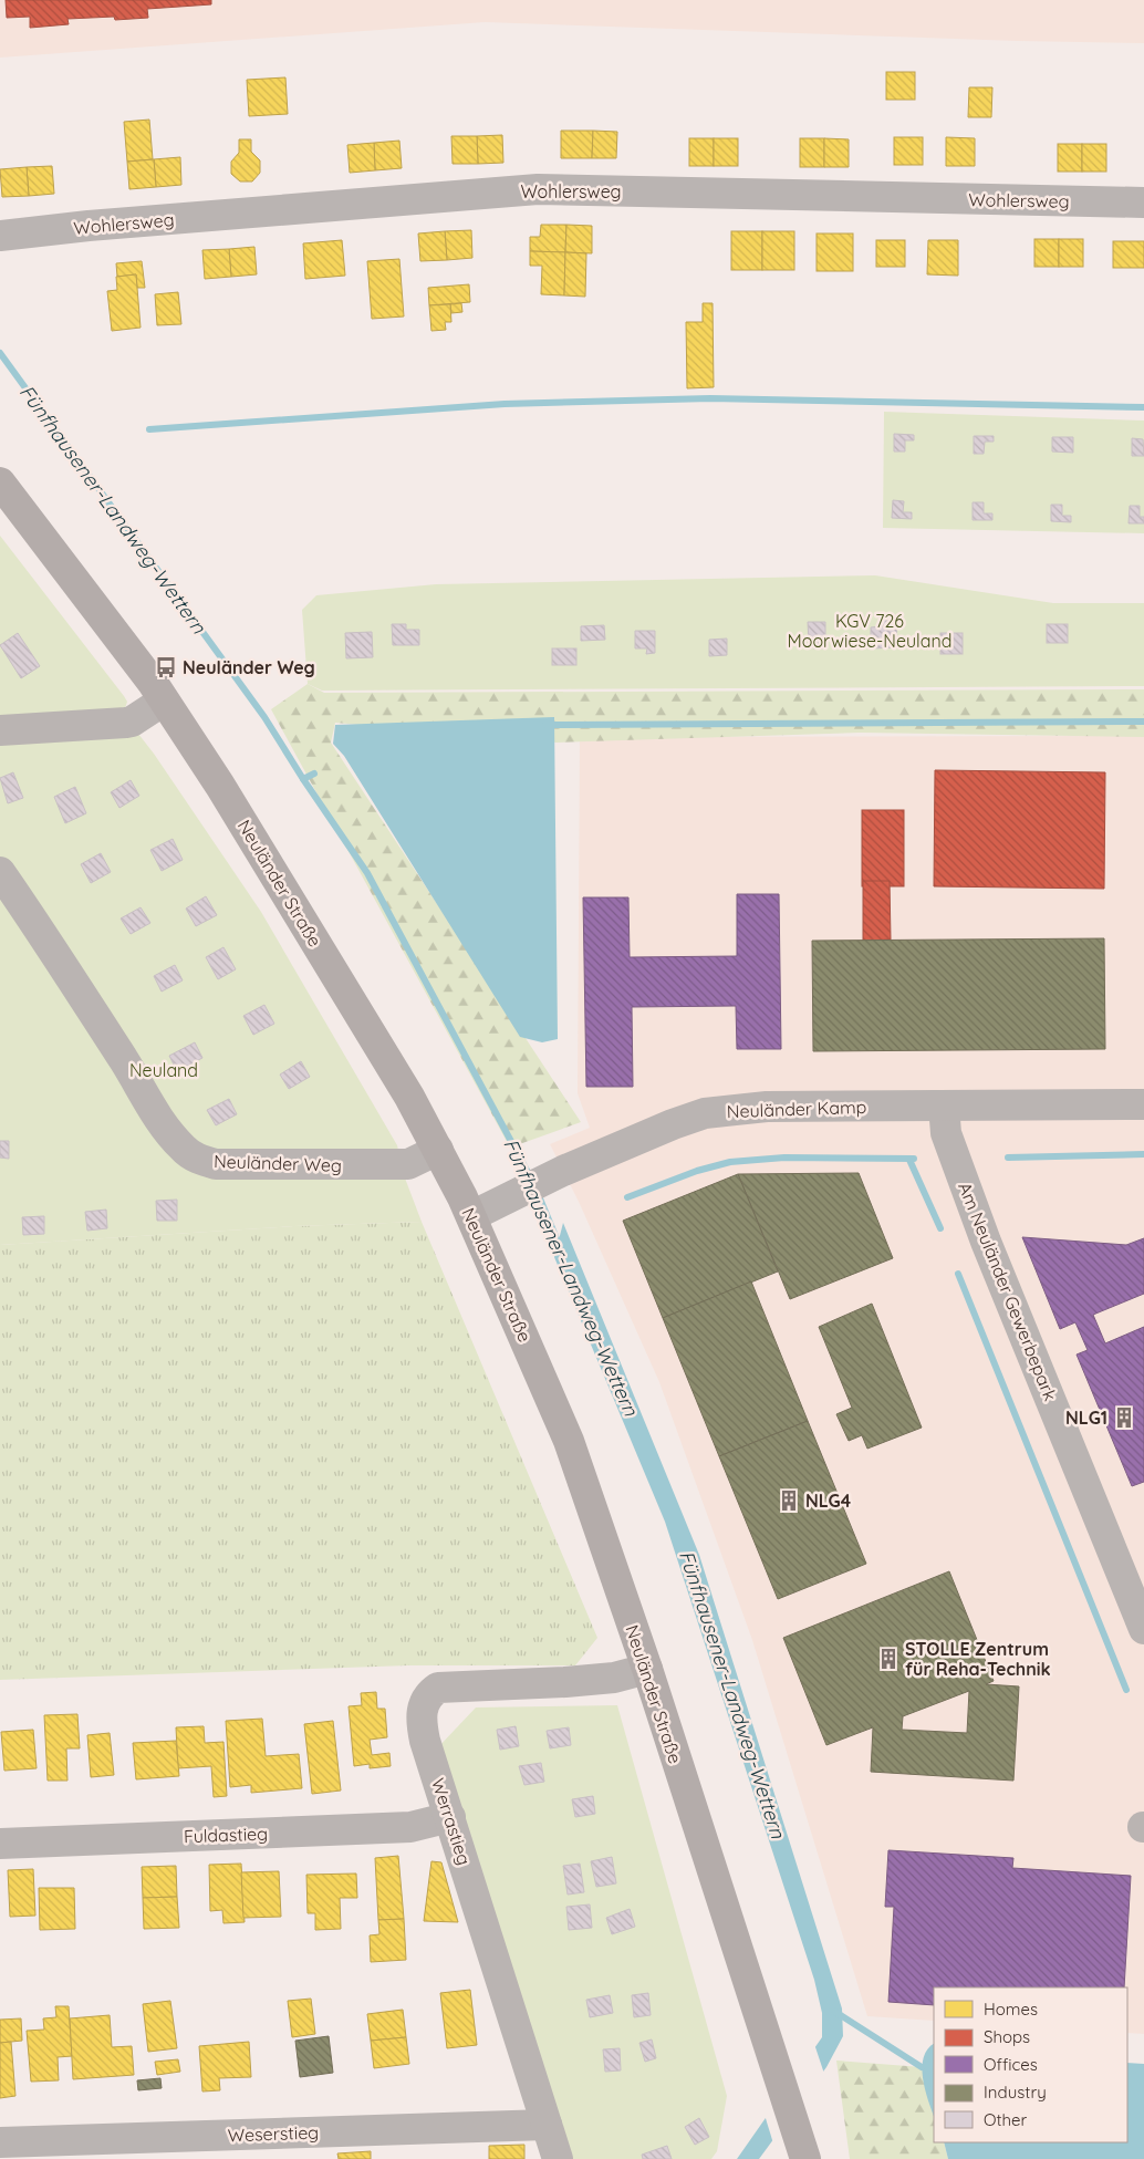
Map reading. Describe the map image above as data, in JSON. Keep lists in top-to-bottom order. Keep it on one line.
{"streets":{"main road":["Neuländer Straße"],"street":["Wohlersweg","Neuländer Kamp","Neuländer Weg","Am Neuländer Gewerbepark","Werrastieg","Fuldastieg","Weserstieg"]},"crossings":[["Neuländer Straße","Neuländer Kamp"],["Neuländer Straße","Neuländer Weg"],["Neuländer Straße","Werrastieg"],["Neuländer Kamp","Am Neuländer Gewerbepark"],["Werrastieg","Fuldastieg"],["Werrastieg","Weserstieg"]],"water":["Fünfhausener-Landweg-Wettern"],"parks":["KGV 726 Moorwiese-Neuland","Neuland"],"places":{"bus stop":["Neuländer Weg"],"building":["NLG1","NLG4","STOLLE Zentrum für Reha-Technik"]},"legend":["Homes","Shops","Offices","Industry","Other"]}
